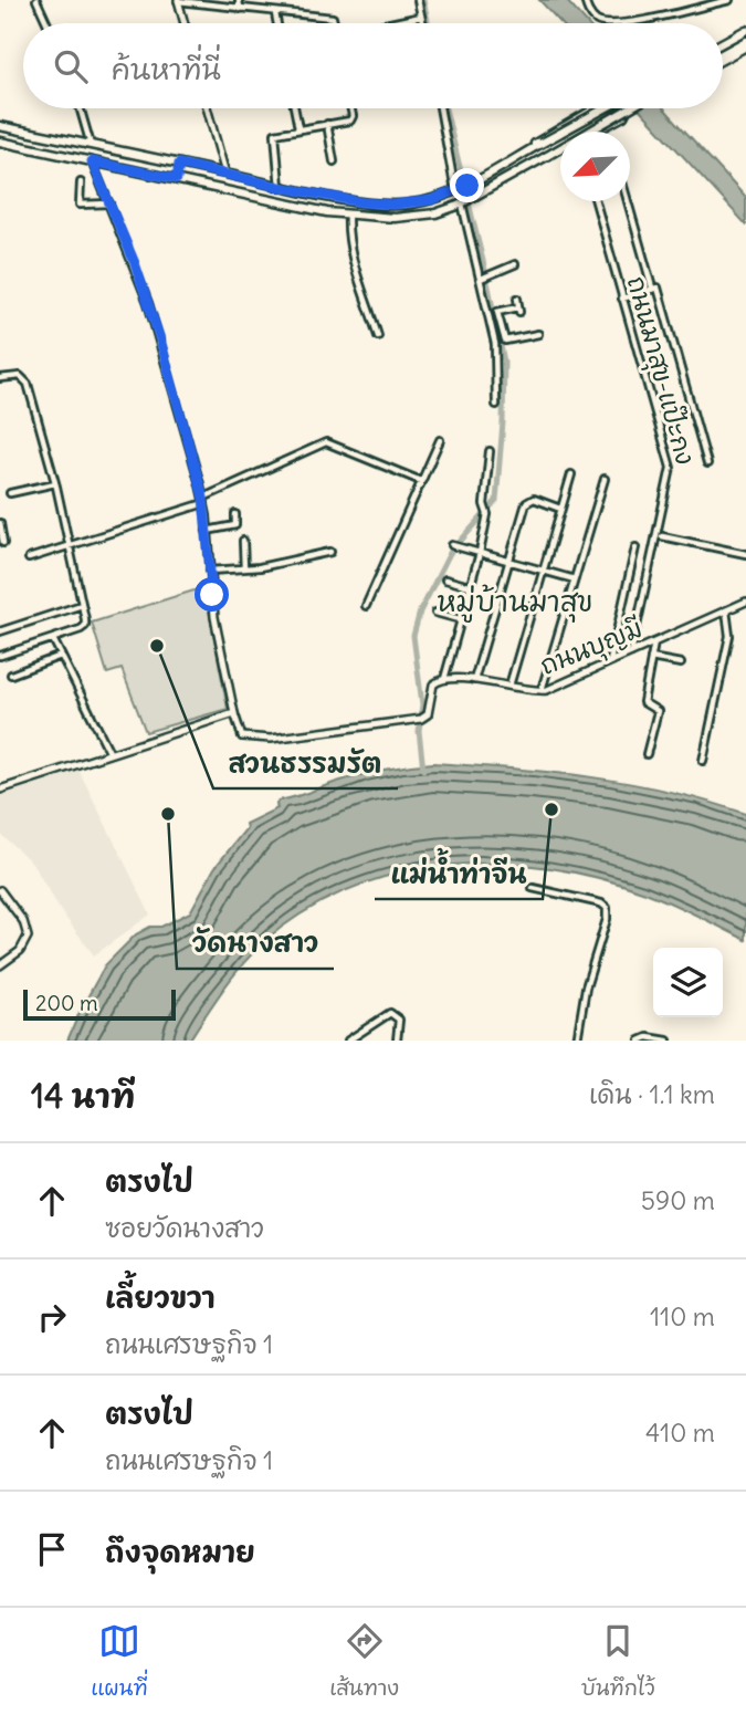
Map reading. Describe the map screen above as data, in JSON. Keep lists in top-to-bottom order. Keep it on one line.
{"streets":{"street":["ถนนมาสุข-แป๊ะกง","ถนนบุญมี"]},"crossings":[["ถนนมาสุข-แป๊ะกง","ถนนบุญมี"]],"districts":["หมู่บ้านมาสุข"],"places":["สวนธรรมรัต","แม่น้ำท่าจีน","วัดนางสาว"],"scale_bar":"200 m","north":"bottom left","page":{"search":"ค้นหาที่นี่","scale":"200 m","heading":["14 นาที","เดิน · 1.1 km"],"list":[["ตรงไป","ซอยวัดนางสาว","590 m"],["เลี้ยวขวา","ถนนเศรษฐกิจ 1","110 m"],["ตรงไป","ถนนเศรษฐกิจ 1","410 m"],"ถึงจุดหมาย"],"nav":["แผนที่","เส้นทาง","บันทึกไว้"]}}
